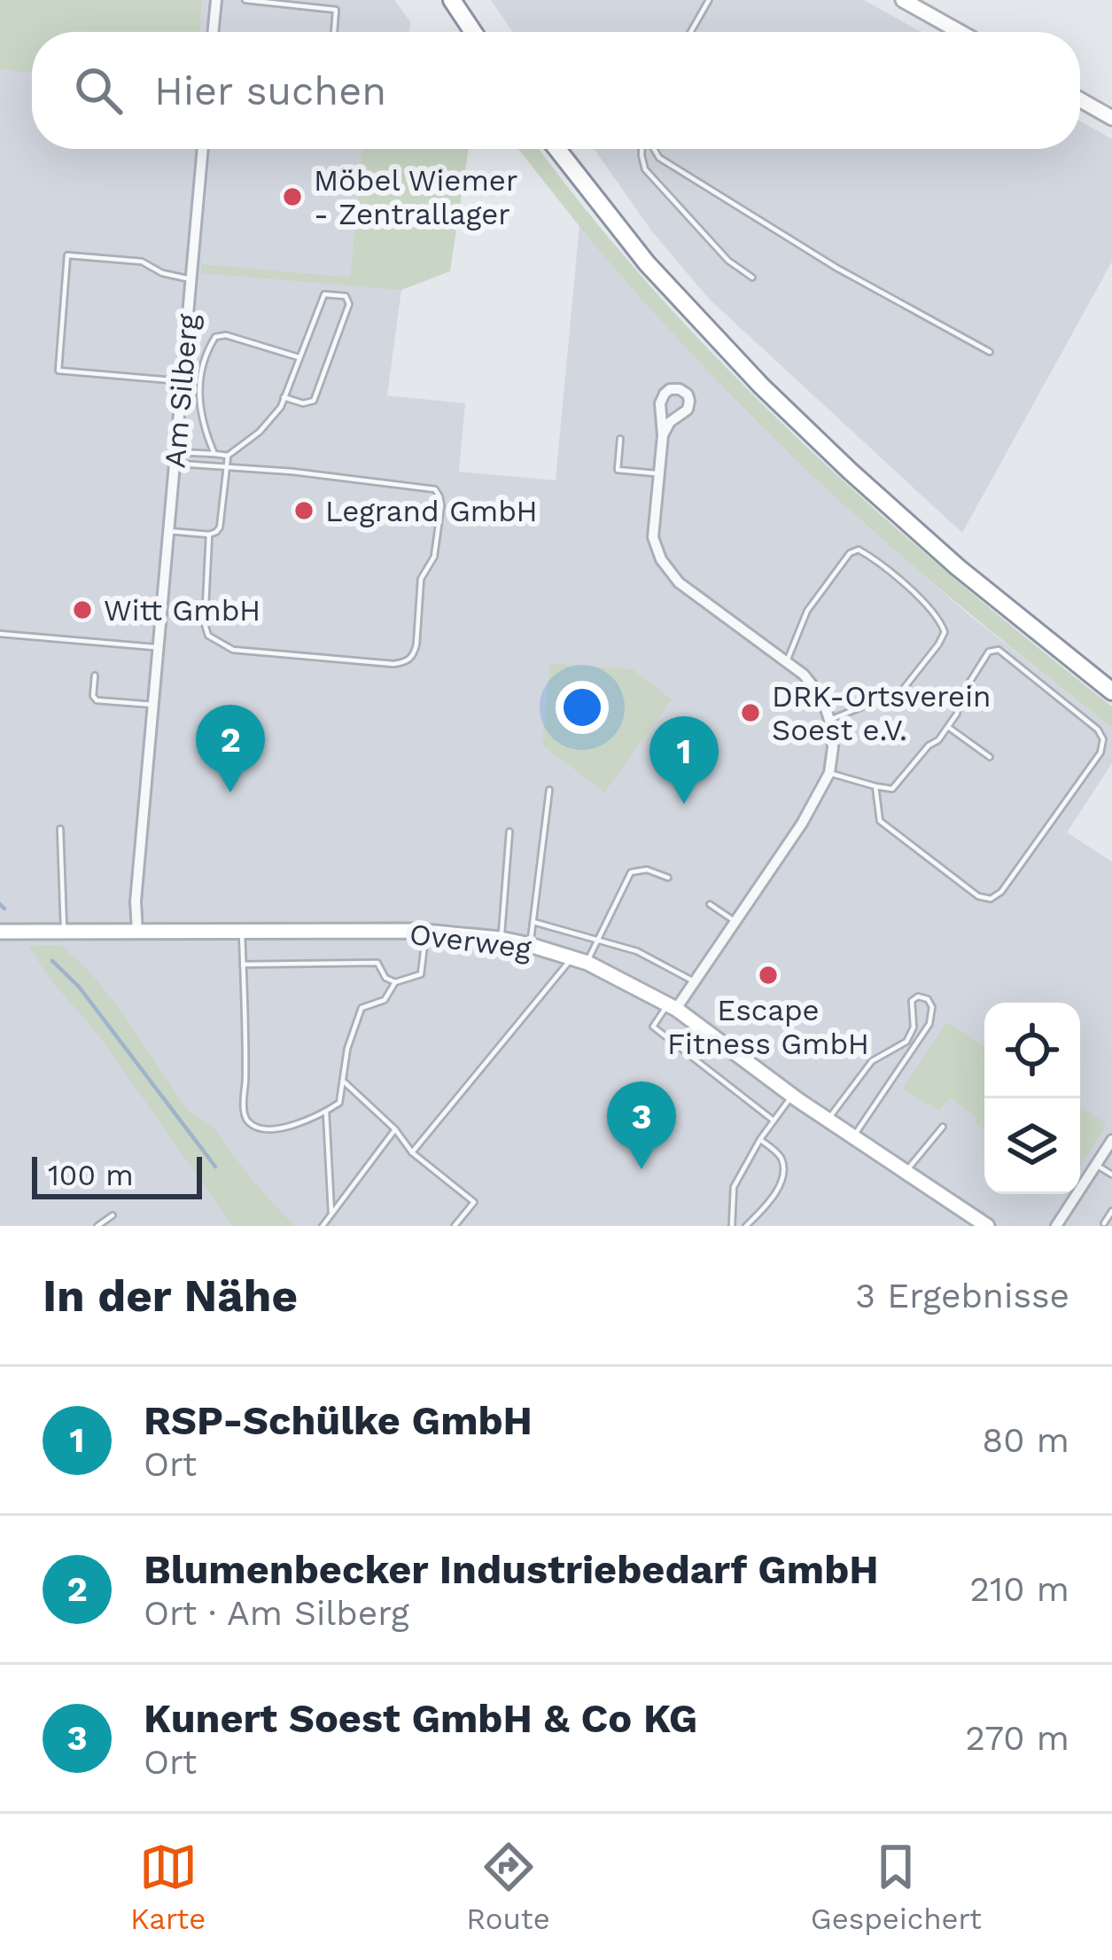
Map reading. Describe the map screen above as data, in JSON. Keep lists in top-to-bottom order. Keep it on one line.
{"streets":{"street":["Am Silberg","Overweg"]},"crossings":[["Am Silberg","Overweg"]],"places":["Möbel Wiemer - Zentrallager","Legrand GmbH","Witt GmbH","DRK-Ortsverein Soest e.V.","Escape Fitness GmbH"],"scale_bar":"100 m","page":{"search":"Hier suchen","pins":["2","1","3"],"scale":"100 m","heading":["In der Nähe","3 Ergebnisse"],"list":[{"mark":"1","name":"RSP-Schülke GmbH","note":"Ort","value":"80 m"},{"mark":"2","name":"Blumenbecker Industriebedarf GmbH","note":"Ort · Am Silberg","value":"210 m"},{"mark":"3","name":"Kunert Soest GmbH & Co KG","note":"Ort","value":"270 m"}],"nav":["Karte","Route","Gespeichert"]}}
